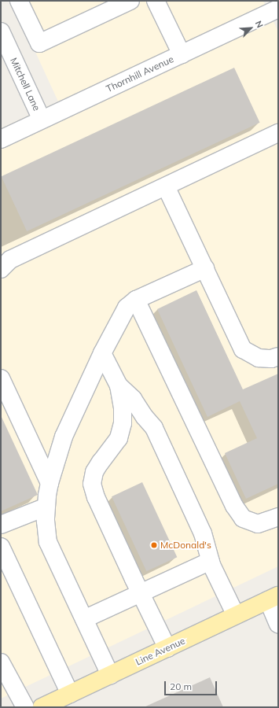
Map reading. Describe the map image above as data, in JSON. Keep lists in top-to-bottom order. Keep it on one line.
{"streets":{"main road":["Line Avenue"],"street":["Thornhill Avenue","Mitchell Lane"]},"crossings":[["Thornhill Avenue","Mitchell Lane"]],"places":["McDonald's"],"scale_bar":"20 m","north":"top right"}
